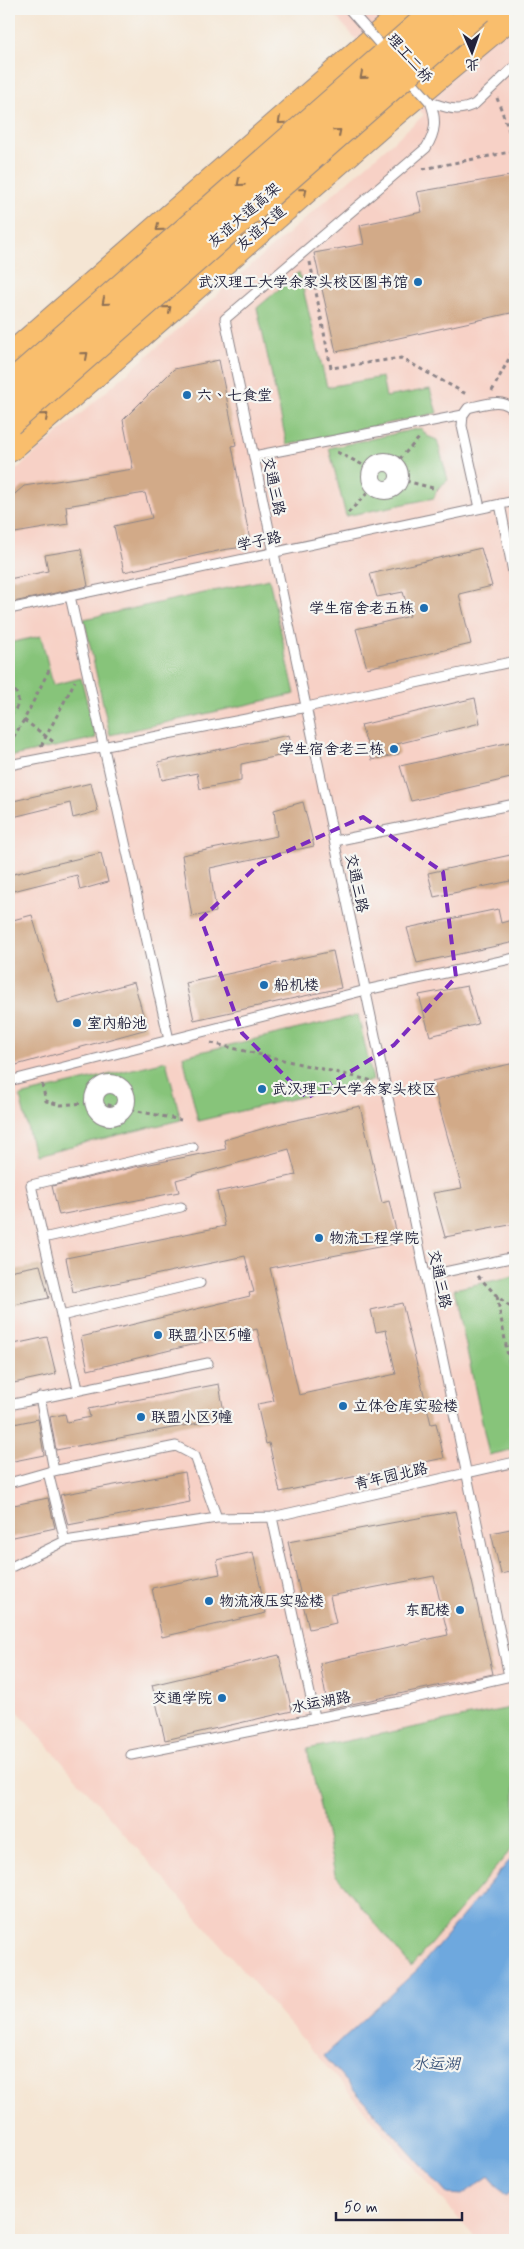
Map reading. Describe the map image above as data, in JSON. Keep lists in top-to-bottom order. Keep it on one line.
{"streets":{"main road":["友谊大道高架","友谊大道"],"lane":["理工二桥","交通三路","学子路","青年园北路","水运湖路"]},"crossings":[["理工二桥","交通三路"],["交通三路","学子路"],["交通三路","青年园北路"],["交通三路","水运湖路"]],"water":["水运湖"],"places":["武汉理工大学余家头校区图书馆","六、七食堂","学生宿舍老五栋","学生宿舍老三栋","船机楼","室内船池","武汉理工大学余家头校区","物流工程学院","联盟小区5幢","立体仓库实验楼","联盟小区3幢","物流液压实验楼","东配楼","交通学院"],"scale_bar":"50 m","north":"bottom"}
